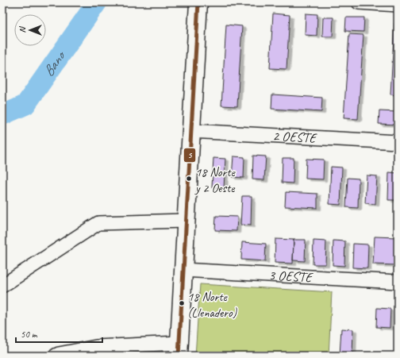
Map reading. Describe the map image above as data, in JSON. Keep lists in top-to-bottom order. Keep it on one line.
{"streets":{"street":["2 OESTE","3 OESTE"]},"water":["Bano"],"places":["18 Norte y 2 Oeste","18 Norte (Llenadero)"],"lines":["transit line 5"],"scale_bar":"50 m","north":"left"}
